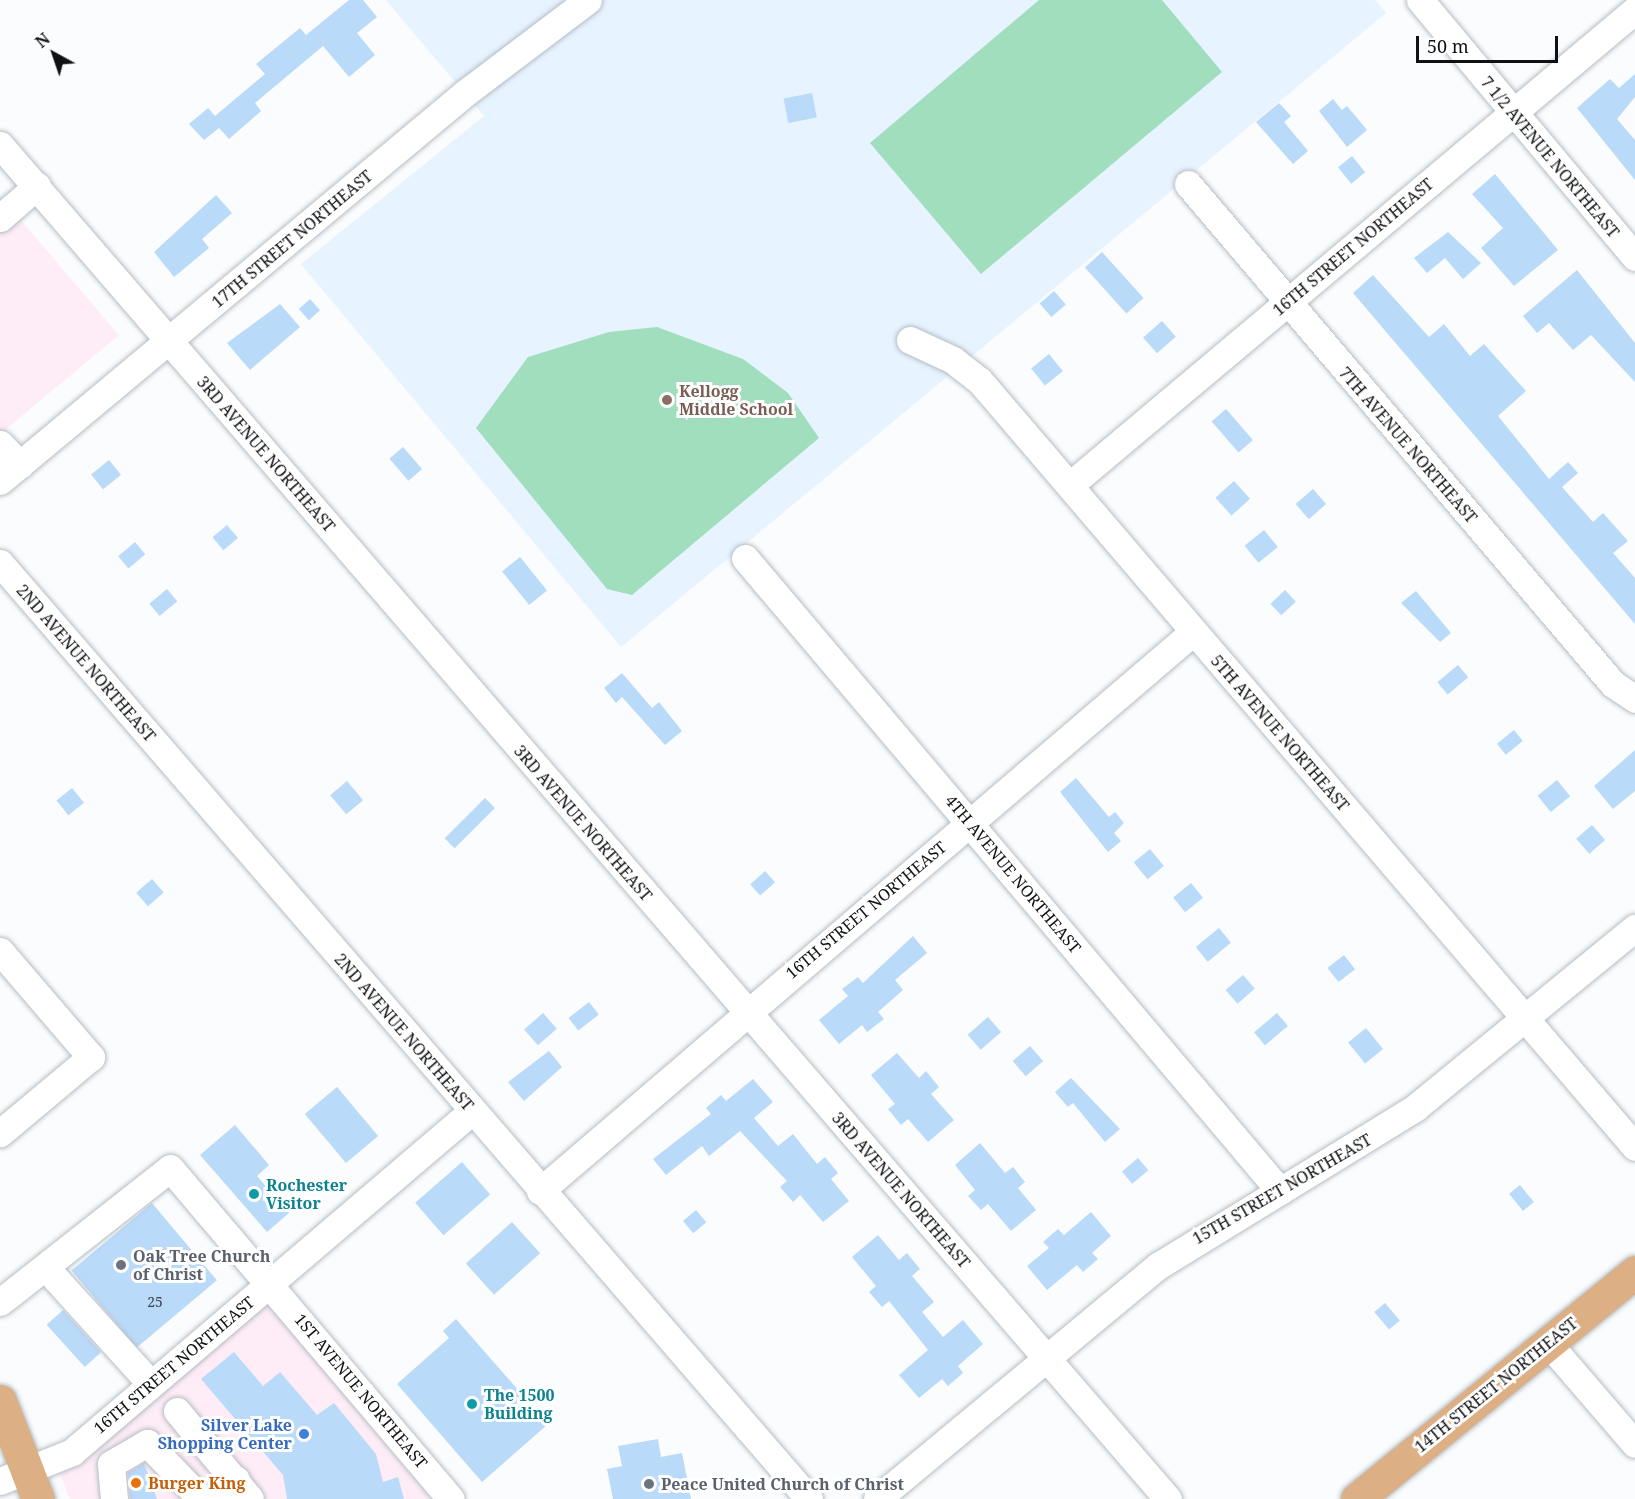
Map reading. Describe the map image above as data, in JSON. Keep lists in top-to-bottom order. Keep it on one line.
{"streets":{"main road":["14TH STREET NORTHEAST"],"street":["7 1/2 AVENUE NORTHEAST","17TH STREET NORTHEAST","16TH STREET NORTHEAST","7TH AVENUE NORTHEAST","3RD AVENUE NORTHEAST","2ND AVENUE NORTHEAST","5TH AVENUE NORTHEAST","4TH AVENUE NORTHEAST","15TH STREET NORTHEAST","1ST AVENUE NORTHEAST"]},"crossings":[["7 1/2 AVENUE NORTHEAST","16TH STREET NORTHEAST"],["17TH STREET NORTHEAST","3RD AVENUE NORTHEAST"],["16TH STREET NORTHEAST","7TH AVENUE NORTHEAST"],["16TH STREET NORTHEAST","3RD AVENUE NORTHEAST"],["16TH STREET NORTHEAST","2ND AVENUE NORTHEAST"],["16TH STREET NORTHEAST","5TH AVENUE NORTHEAST"],["16TH STREET NORTHEAST","4TH AVENUE NORTHEAST"],["16TH STREET NORTHEAST","1ST AVENUE NORTHEAST"],["3RD AVENUE NORTHEAST","15TH STREET NORTHEAST"],["5TH AVENUE NORTHEAST","15TH STREET NORTHEAST"],["4TH AVENUE NORTHEAST","15TH STREET NORTHEAST"]],"places":["Kellogg Middle School","Rochester Visitor","Oak Tree Church of Christ","The 1500 Building","Silver Lake Shopping Center","Burger King","Peace United Church of Christ"],"house_numbers":["25"],"scale_bar":"50 m","north":"top left"}
